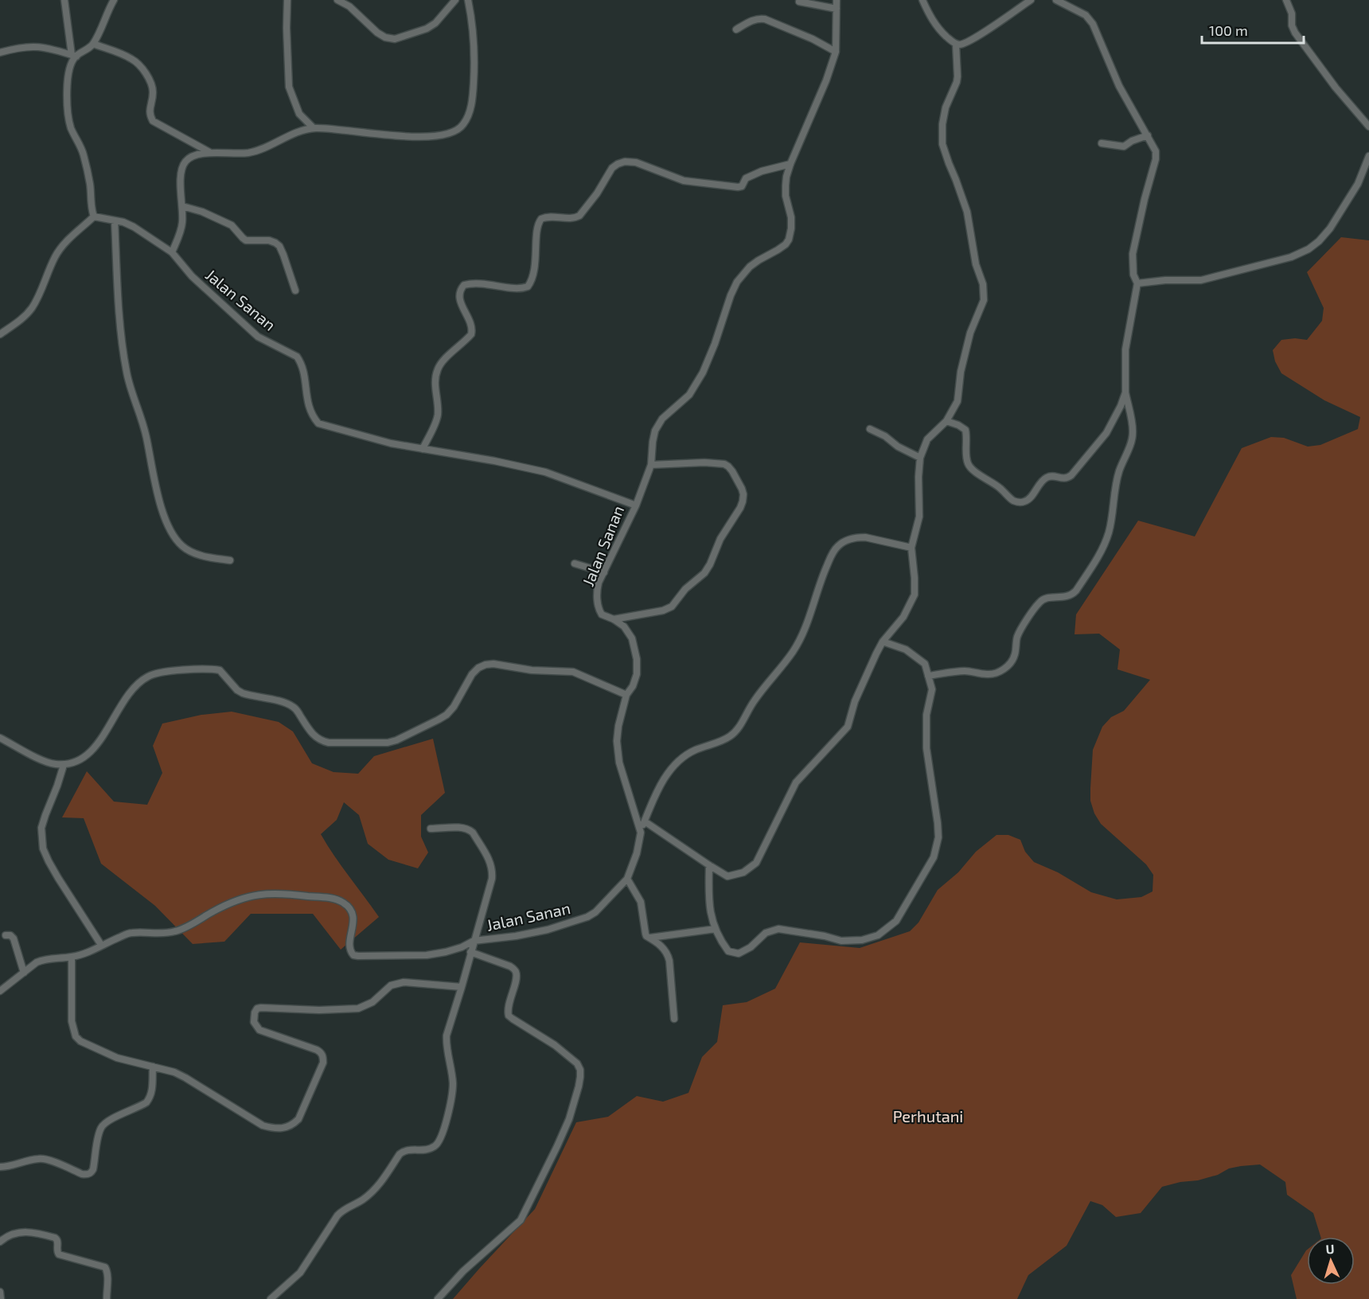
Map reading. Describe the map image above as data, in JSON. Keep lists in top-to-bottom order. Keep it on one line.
{"streets":{"street":["Jalan Sanan"]},"parks":["Perhutani"],"scale_bar":"100 m","north":"top"}
